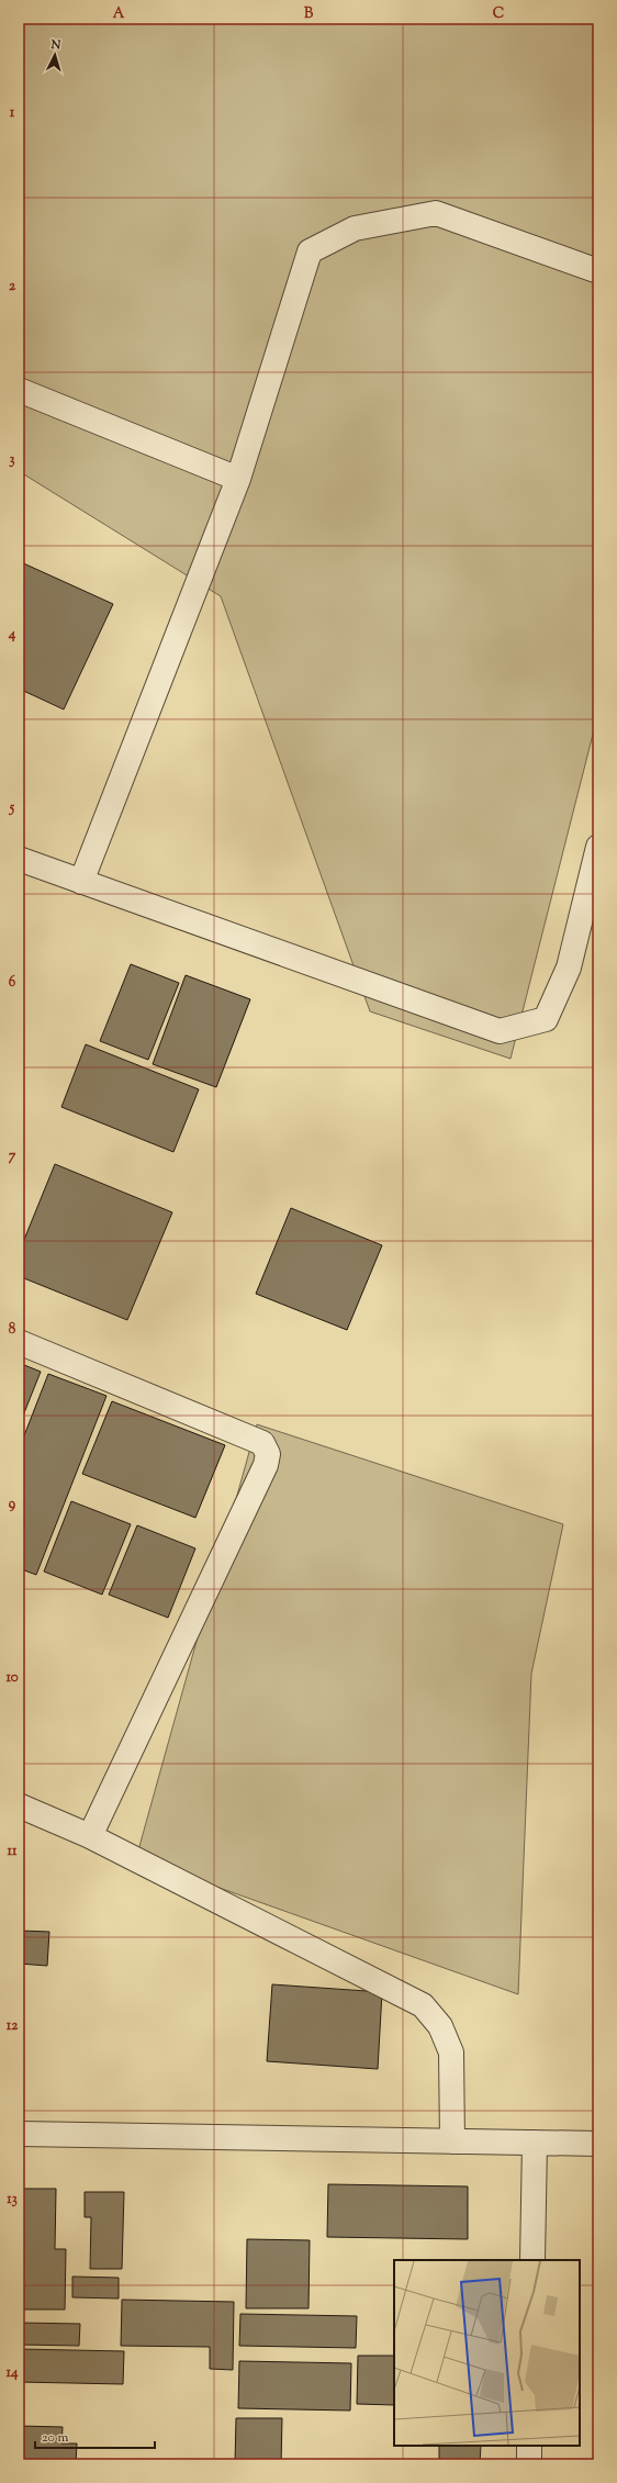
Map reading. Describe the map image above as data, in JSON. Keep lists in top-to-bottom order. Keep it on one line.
{"scale_bar":"20 m","north":"top","grid":{"columns":["A","B","C"],"rows":["1","2","3","4","5","6","7","8","9","10","11","12","13","14"]}}
